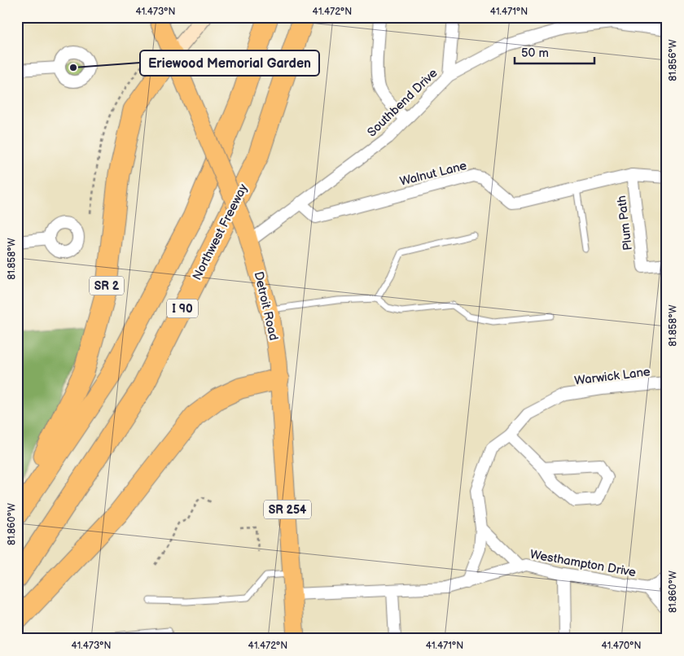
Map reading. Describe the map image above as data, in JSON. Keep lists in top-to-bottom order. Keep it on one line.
{"streets":{"highway":["Northwest Freeway","SR 2","I 90"],"main road":["Detroit Road","SR 254"],"street":["Southbend Drive","Walnut Lane","Plum Path","Warwick Lane","Westhampton Drive"]},"crossings":[["Southbend Drive","Walnut Lane"],["Southbend Drive","Detroit Road"],["Walnut Lane","Plum Path"],["SR 2","Detroit Road"],["SR 2","I 90"],["Detroit Road","Westhampton Drive"],["Warwick Lane","Westhampton Drive"]],"places":["Eriewood Memorial Garden"],"scale_bar":"50 m","coordinates":["41.473°N","41.472°N","41.471°N","81.856°W","81.858°W","81.860°W","41.470°N"]}
